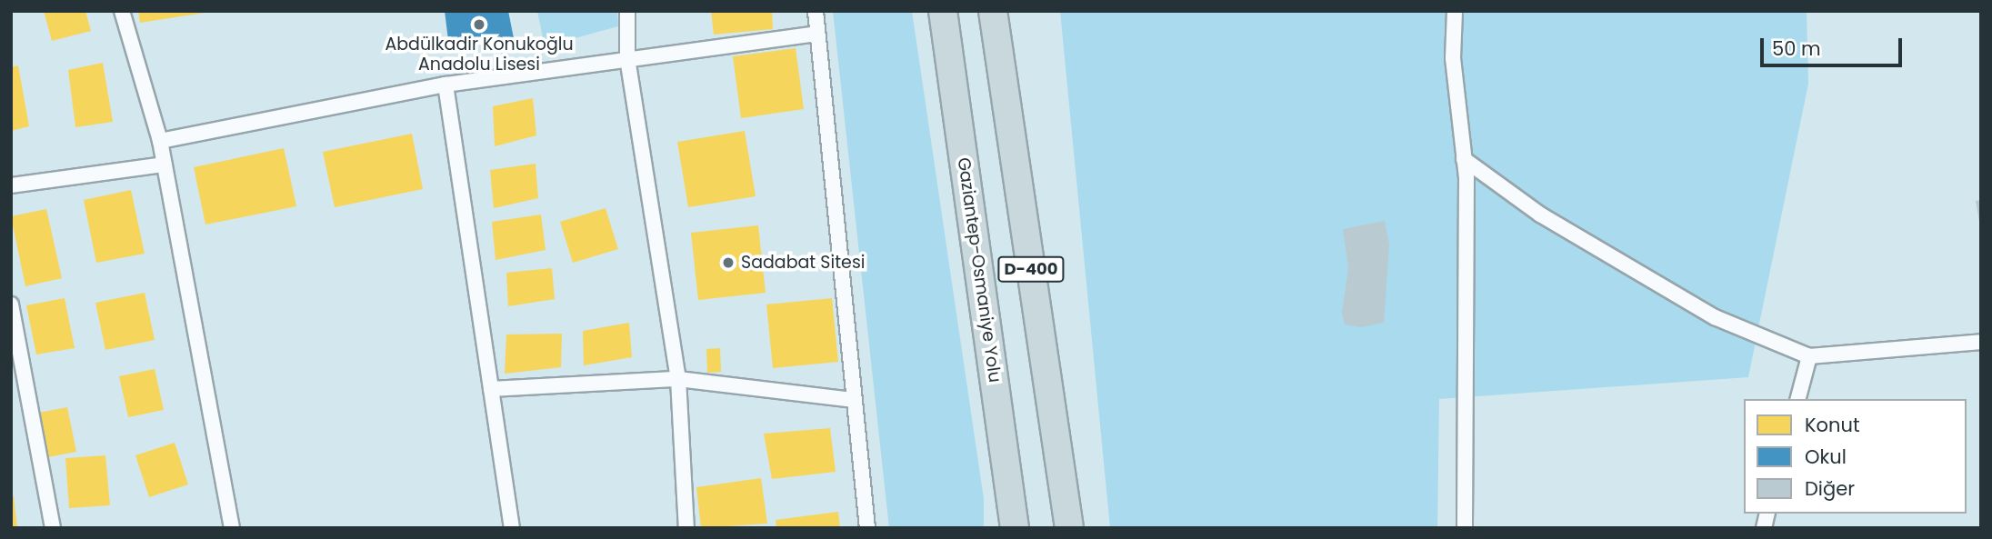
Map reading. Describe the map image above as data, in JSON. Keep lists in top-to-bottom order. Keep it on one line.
{"streets":{"highway":["D-400","Gaziantep-Osmaniye Yolu"]},"places":["Abdülkadir Konukoğlu Anadolu Lisesi","Sadabat Sitesi"],"legend":["Konut","Okul","Diğer"],"scale_bar":"50 m"}
